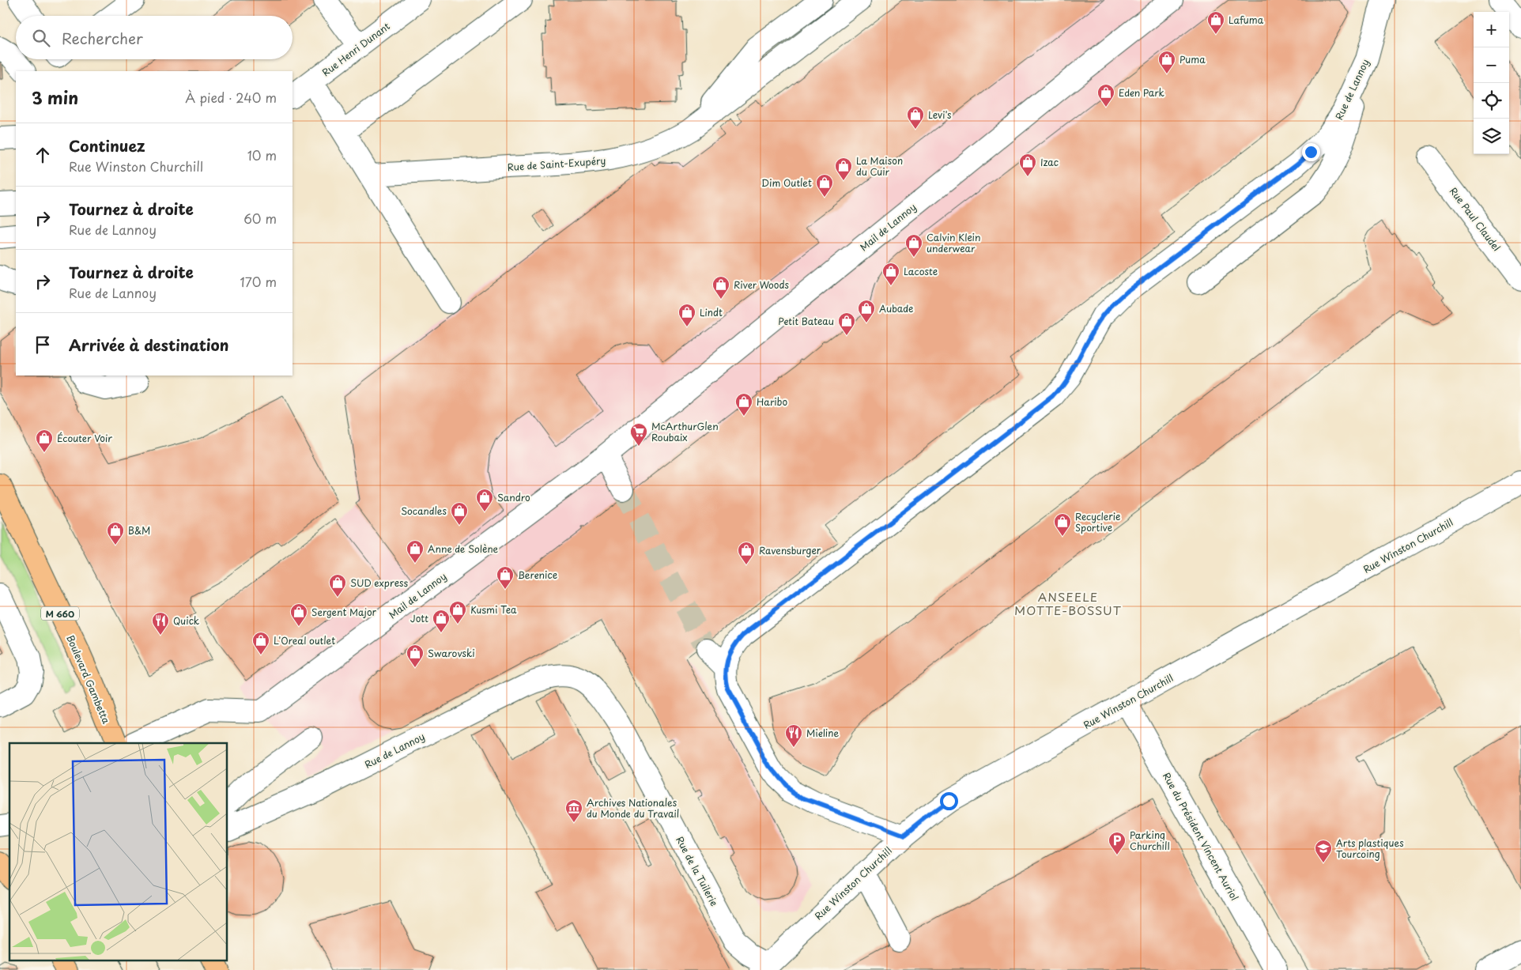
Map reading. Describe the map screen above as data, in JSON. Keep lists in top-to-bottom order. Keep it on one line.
{"streets":{"main road":["M 660","Boulevard Gambetta"],"street":["Rue Henri Dunant","Rue de Lannoy","Rue de Saint-Exupéry","Rue Paul Claudel","Mail de Lannoy","Rue Winston Churchill","Rue du Président Vincent Auriol","Rue de la Tuilerie"]},"crossings":[["Rue de Lannoy","Rue Winston Churchill"],["Rue de Lannoy","Rue de la Tuilerie"],["Rue Winston Churchill","Rue du Président Vincent Auriol"],["Rue Winston Churchill","Rue de la Tuilerie"]],"districts":["ANSEELE MOTTE-BOSSUT"],"places":{"shop":["Lafuma","Puma","Eden Park","Levi's","Izac","La Maison du Cuir","Dim Outlet","Calvin Klein underwear","Lacoste","River Woods","Aubade","Lindt","Petit Bateau","Haribo","Écouter Voir","Sandro","Socandles","Recyclerie Sportive","B&M","Anne de Solène","Ravensburger","Berenice","SUD express","Kusmi Tea","Sergent Major","Jott","L'Oreal outlet","Swarovski"],"supermarket":["McArthurGlen Roubaix"],"restaurant":["Quick","Mieline"],"museum":["Archives Nationales du Monde du Travail"],"parking":["Parking Churchill"],"school or university":["Arts plastiques Tourcoing"]},"page":{"map_buttons":["+","−"],"search":"Rechercher","heading":["3 min","À pied · 240 m"],"list":[["Continuez","Rue Winston Churchill","10 m"],["Tournez à droite","Rue de Lannoy","60 m"],["Tournez à droite","Rue de Lannoy","170 m"],"Arrivée à destination"]}}
